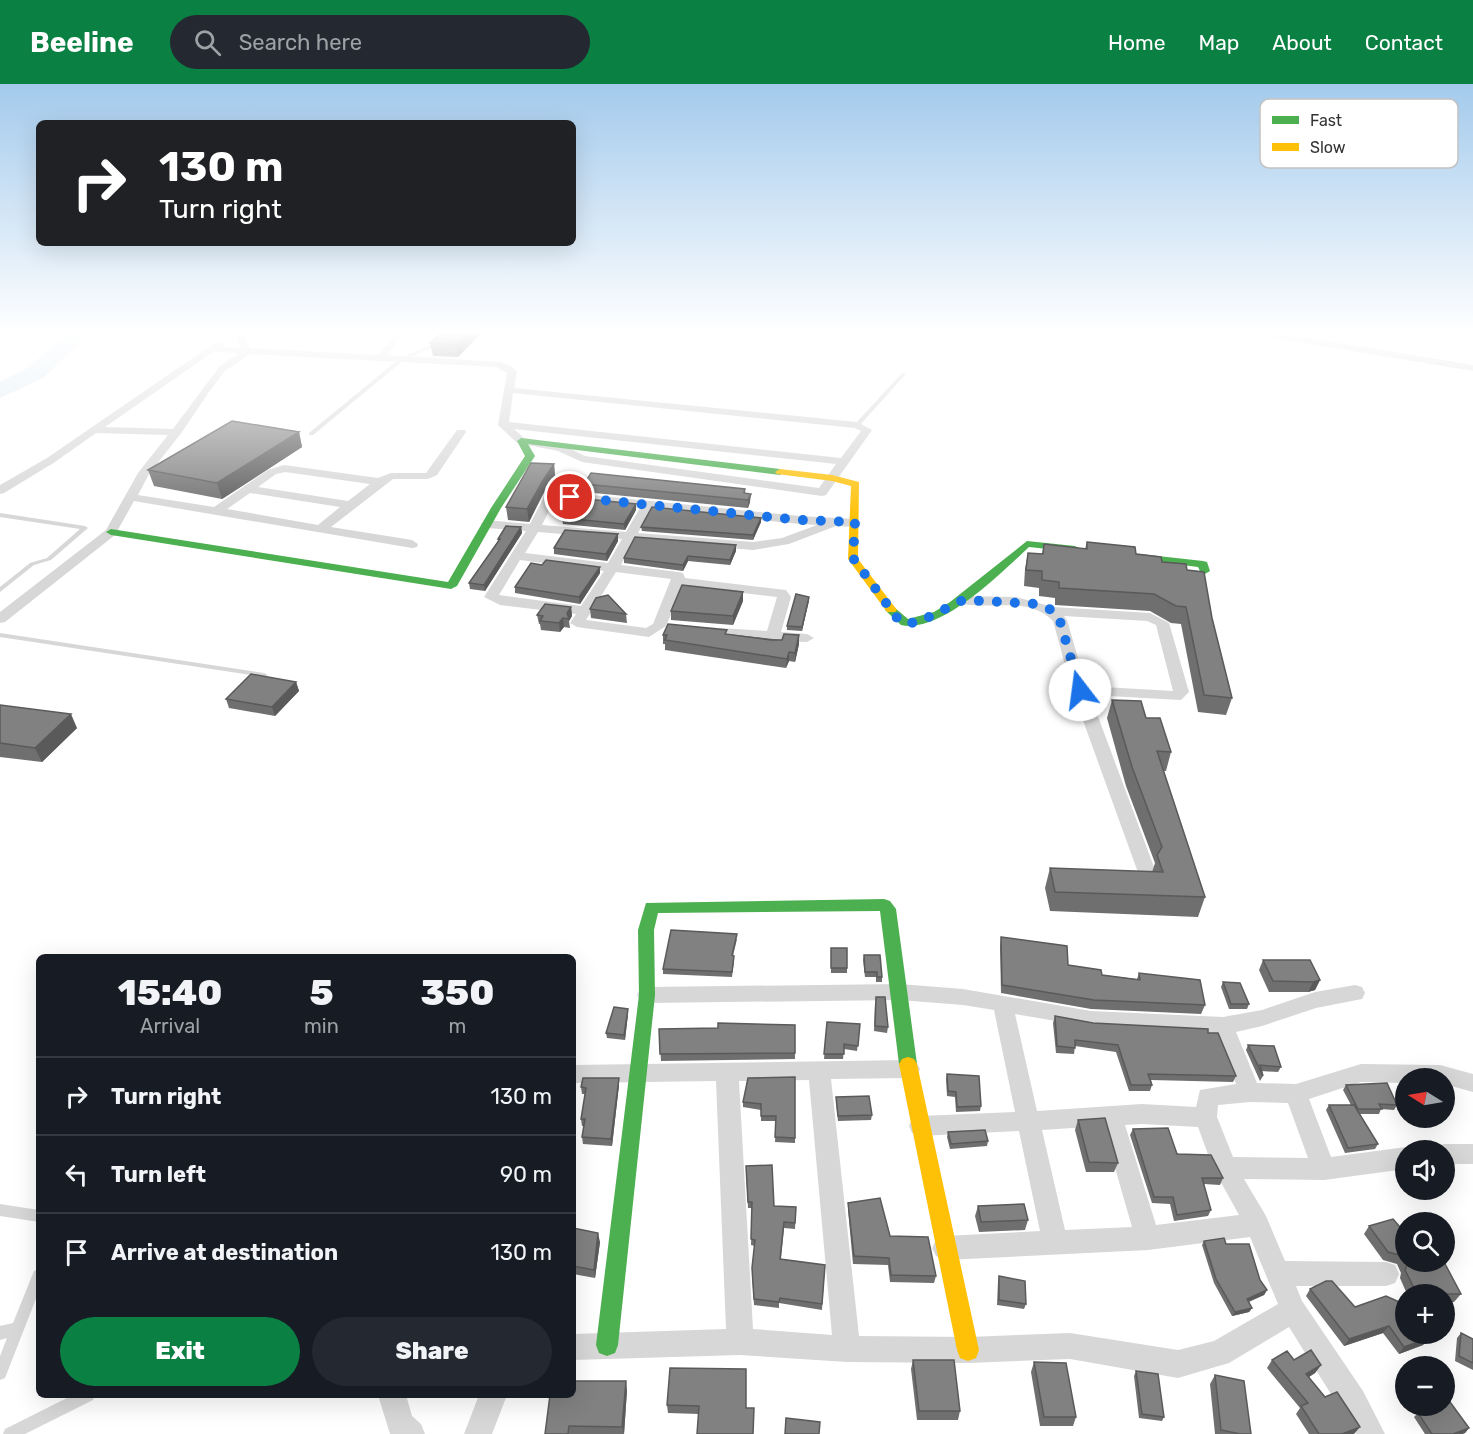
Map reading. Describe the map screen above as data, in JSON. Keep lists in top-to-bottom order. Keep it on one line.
{"legend":["Fast","Slow"],"north":"left","page":{"header":"Beeline","search":"Search here","nav":["Home","Map","About","Contact"],"turn":["130 m","Turn right"],"eta":["15:40","Arrival","5","min","350","m"],"list":[{"name":"Turn right","value":"130 m"},{"name":"Turn left","value":"90 m"},{"name":"Arrive at destination","value":"130 m"}],"map_buttons":["+","−"],"buttons":["Exit","Share"]}}
